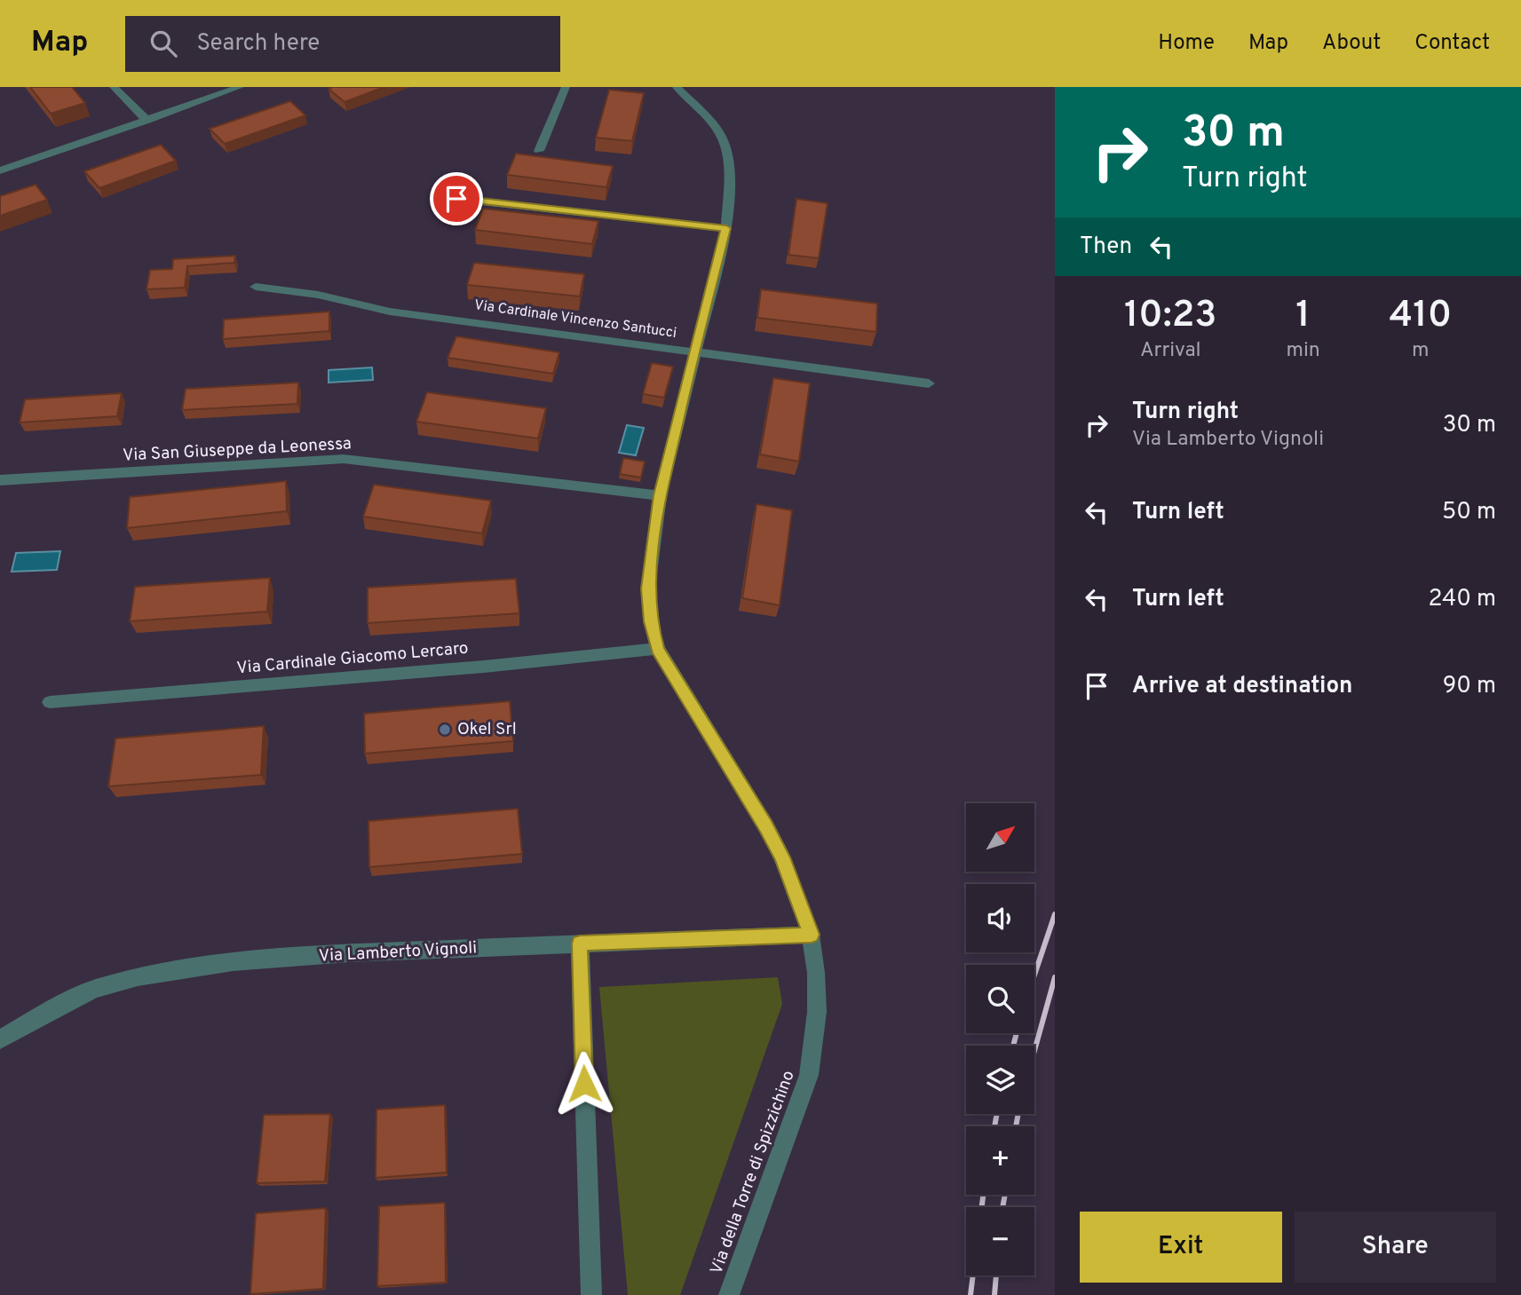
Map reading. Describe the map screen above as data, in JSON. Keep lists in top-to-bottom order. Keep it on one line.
{"streets":{"street":["Via Cardinale Vincenzo Santucci","Via San Giuseppe da Leonessa","Via Cardinale Giacomo Lercaro","Via Lamberto Vignoli","Via della Torre di Spizzichino"]},"crossings":[["Via Cardinale Vincenzo Santucci","Via della Torre di Spizzichino"],["Via San Giuseppe da Leonessa","Via della Torre di Spizzichino"],["Via Cardinale Giacomo Lercaro","Via della Torre di Spizzichino"],["Via Lamberto Vignoli","Via della Torre di Spizzichino"]],"places":["Okel Srl"],"north":"top right","page":{"header":"Map","search":"Search here","nav":["Home","Map","About","Contact"],"turn":["30 m","Turn right"],"then":"Then","eta":["10:23","Arrival","1","min","410","m"],"list":[{"name":"Turn right","note":"Via Lamberto Vignoli","value":"30 m"},{"name":"Turn left","value":"50 m"},{"name":"Turn left","value":"240 m"},{"name":"Arrive at destination","value":"90 m"}],"map_buttons":["+","−"],"buttons":["Exit","Share"]}}
